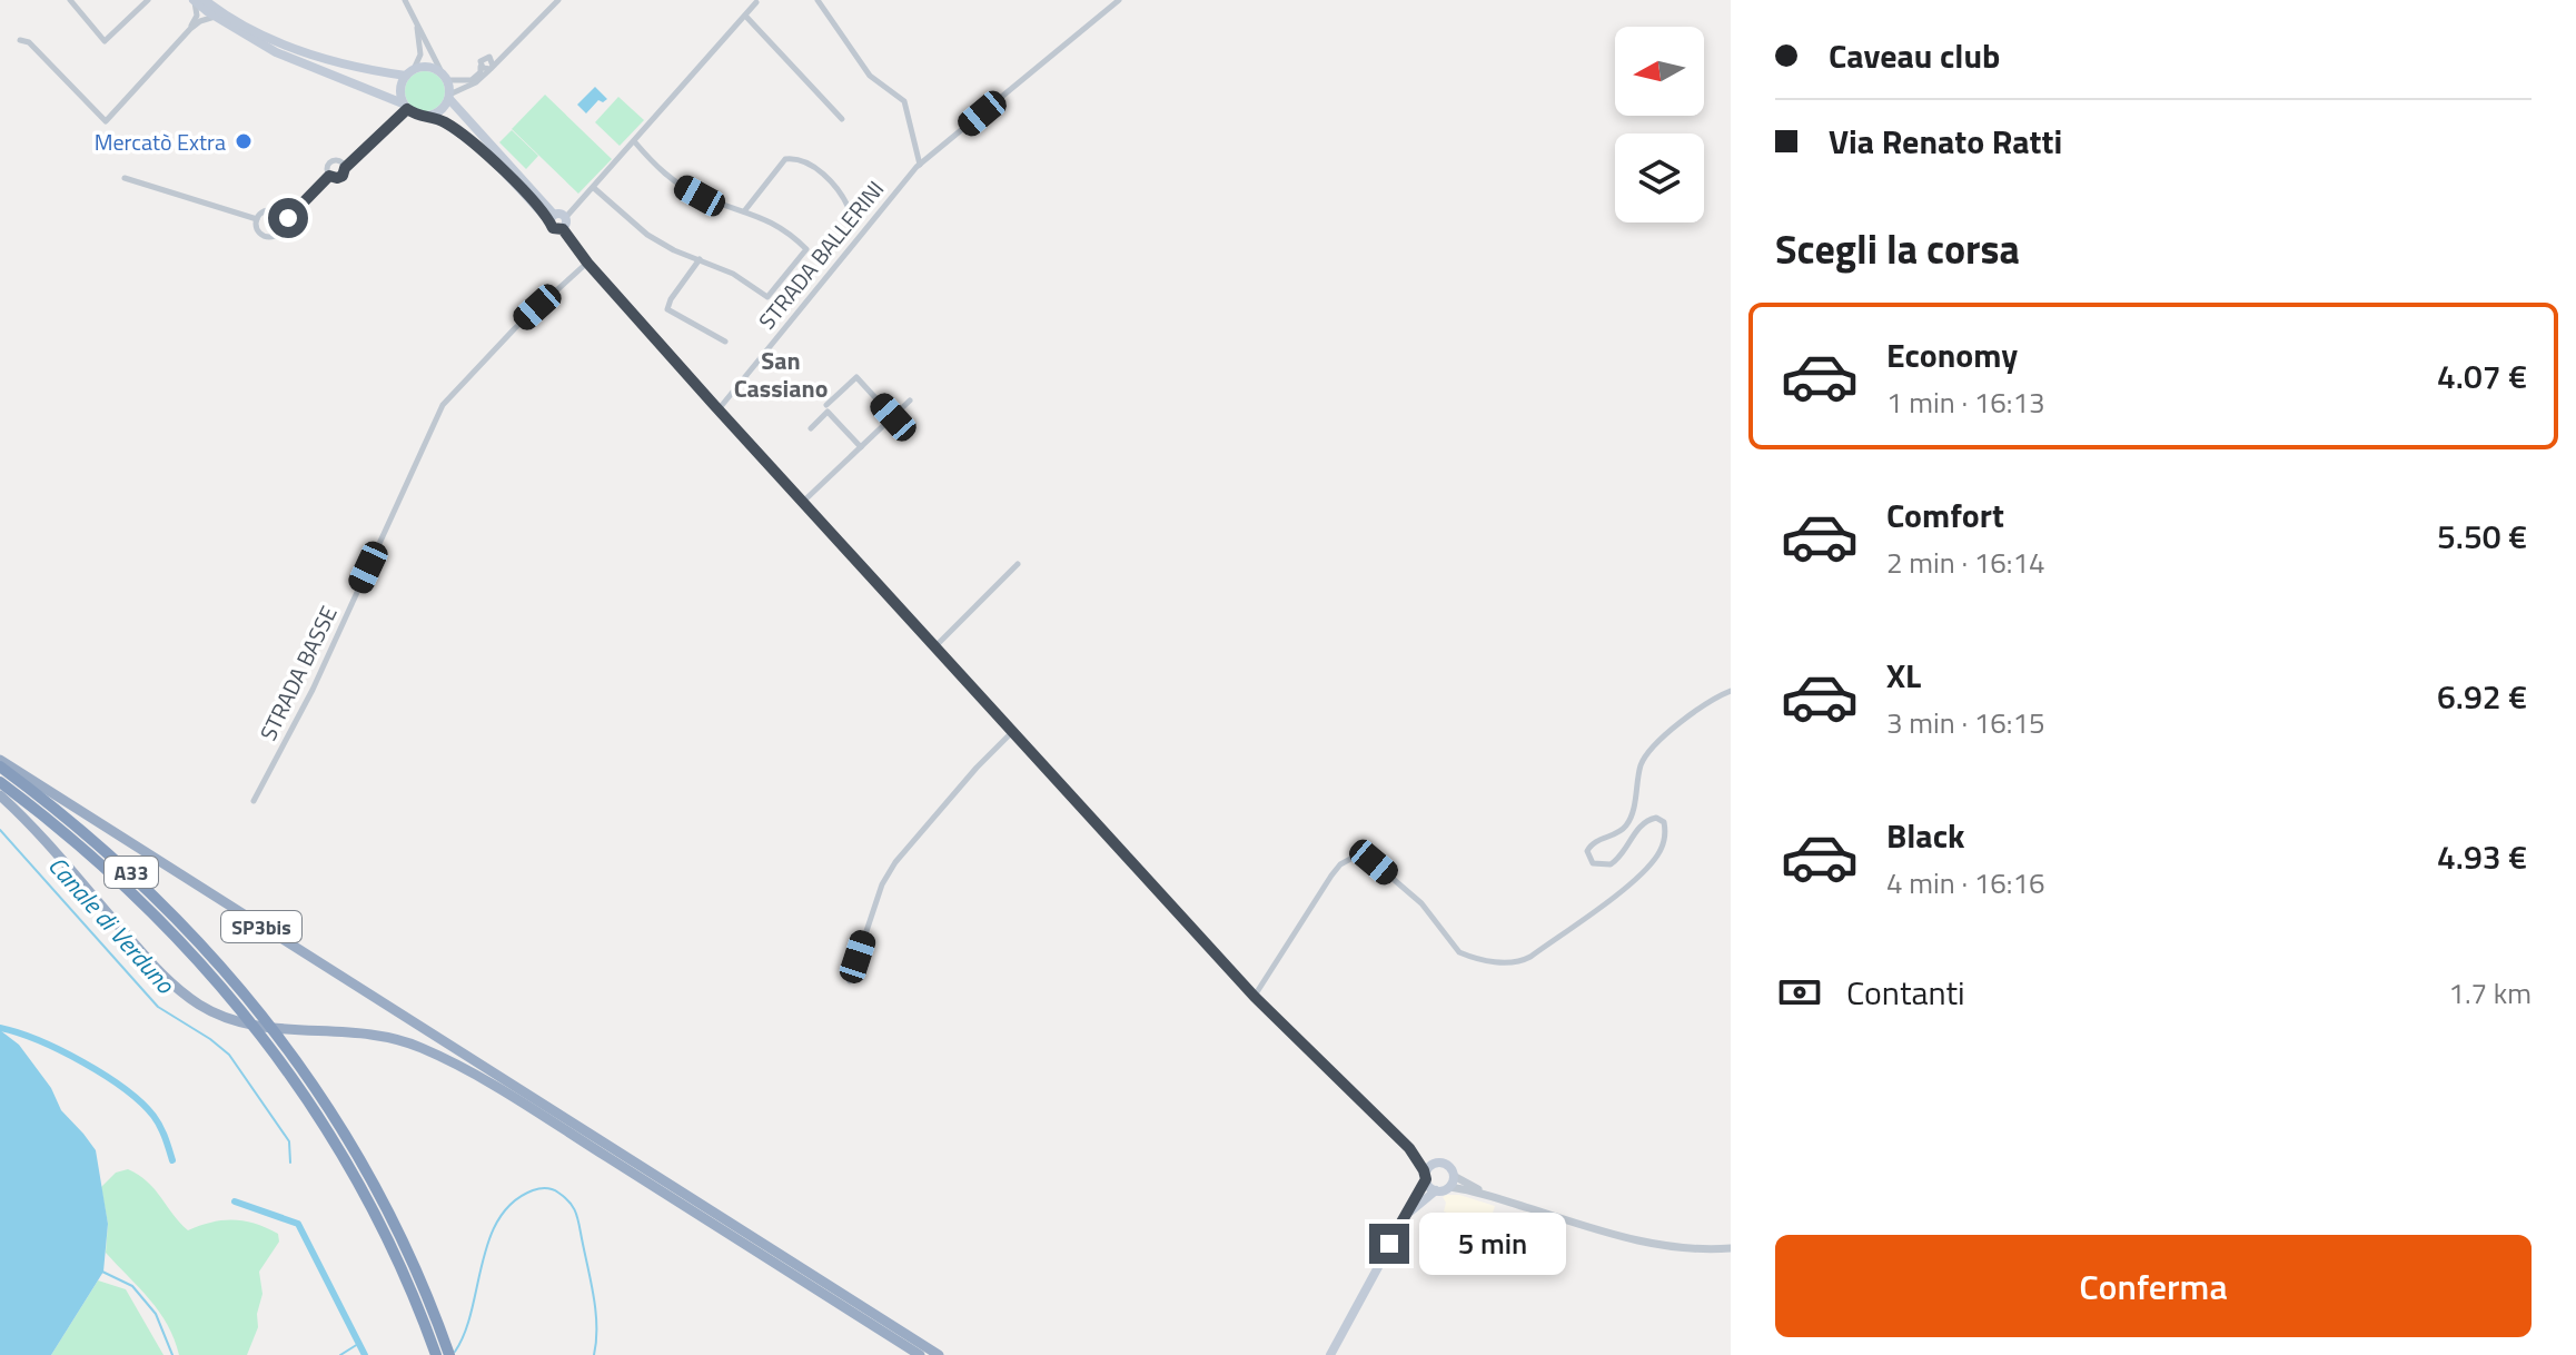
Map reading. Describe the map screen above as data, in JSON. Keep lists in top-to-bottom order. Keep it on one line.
{"streets":{"highway":["A33","SP3bis"],"street":["STRADA BALLERINI","STRADA BASSE"]},"crossings":[["A33","SP3bis"]],"districts":["San Cassiano"],"water":["Canale di Verduno"],"places":["Mercatò Extra"],"north":"left","page":{"banner":["Caveau club","Via Renato Ratti"],"heading":"Scegli la corsa","list":[{"name":"Economy","note":"1 min · 16:13","value":"4.07 €"},{"name":"Comfort","note":"2 min · 16:14","value":"5.50 €"},{"name":"XL","note":"3 min · 16:15","value":"6.92 €"},{"name":"Black","note":"4 min · 16:16","value":"4.93 €"}],"pay":["Contanti","1.7 km"],"bubble":"5 min","buttons":"Conferma"}}
